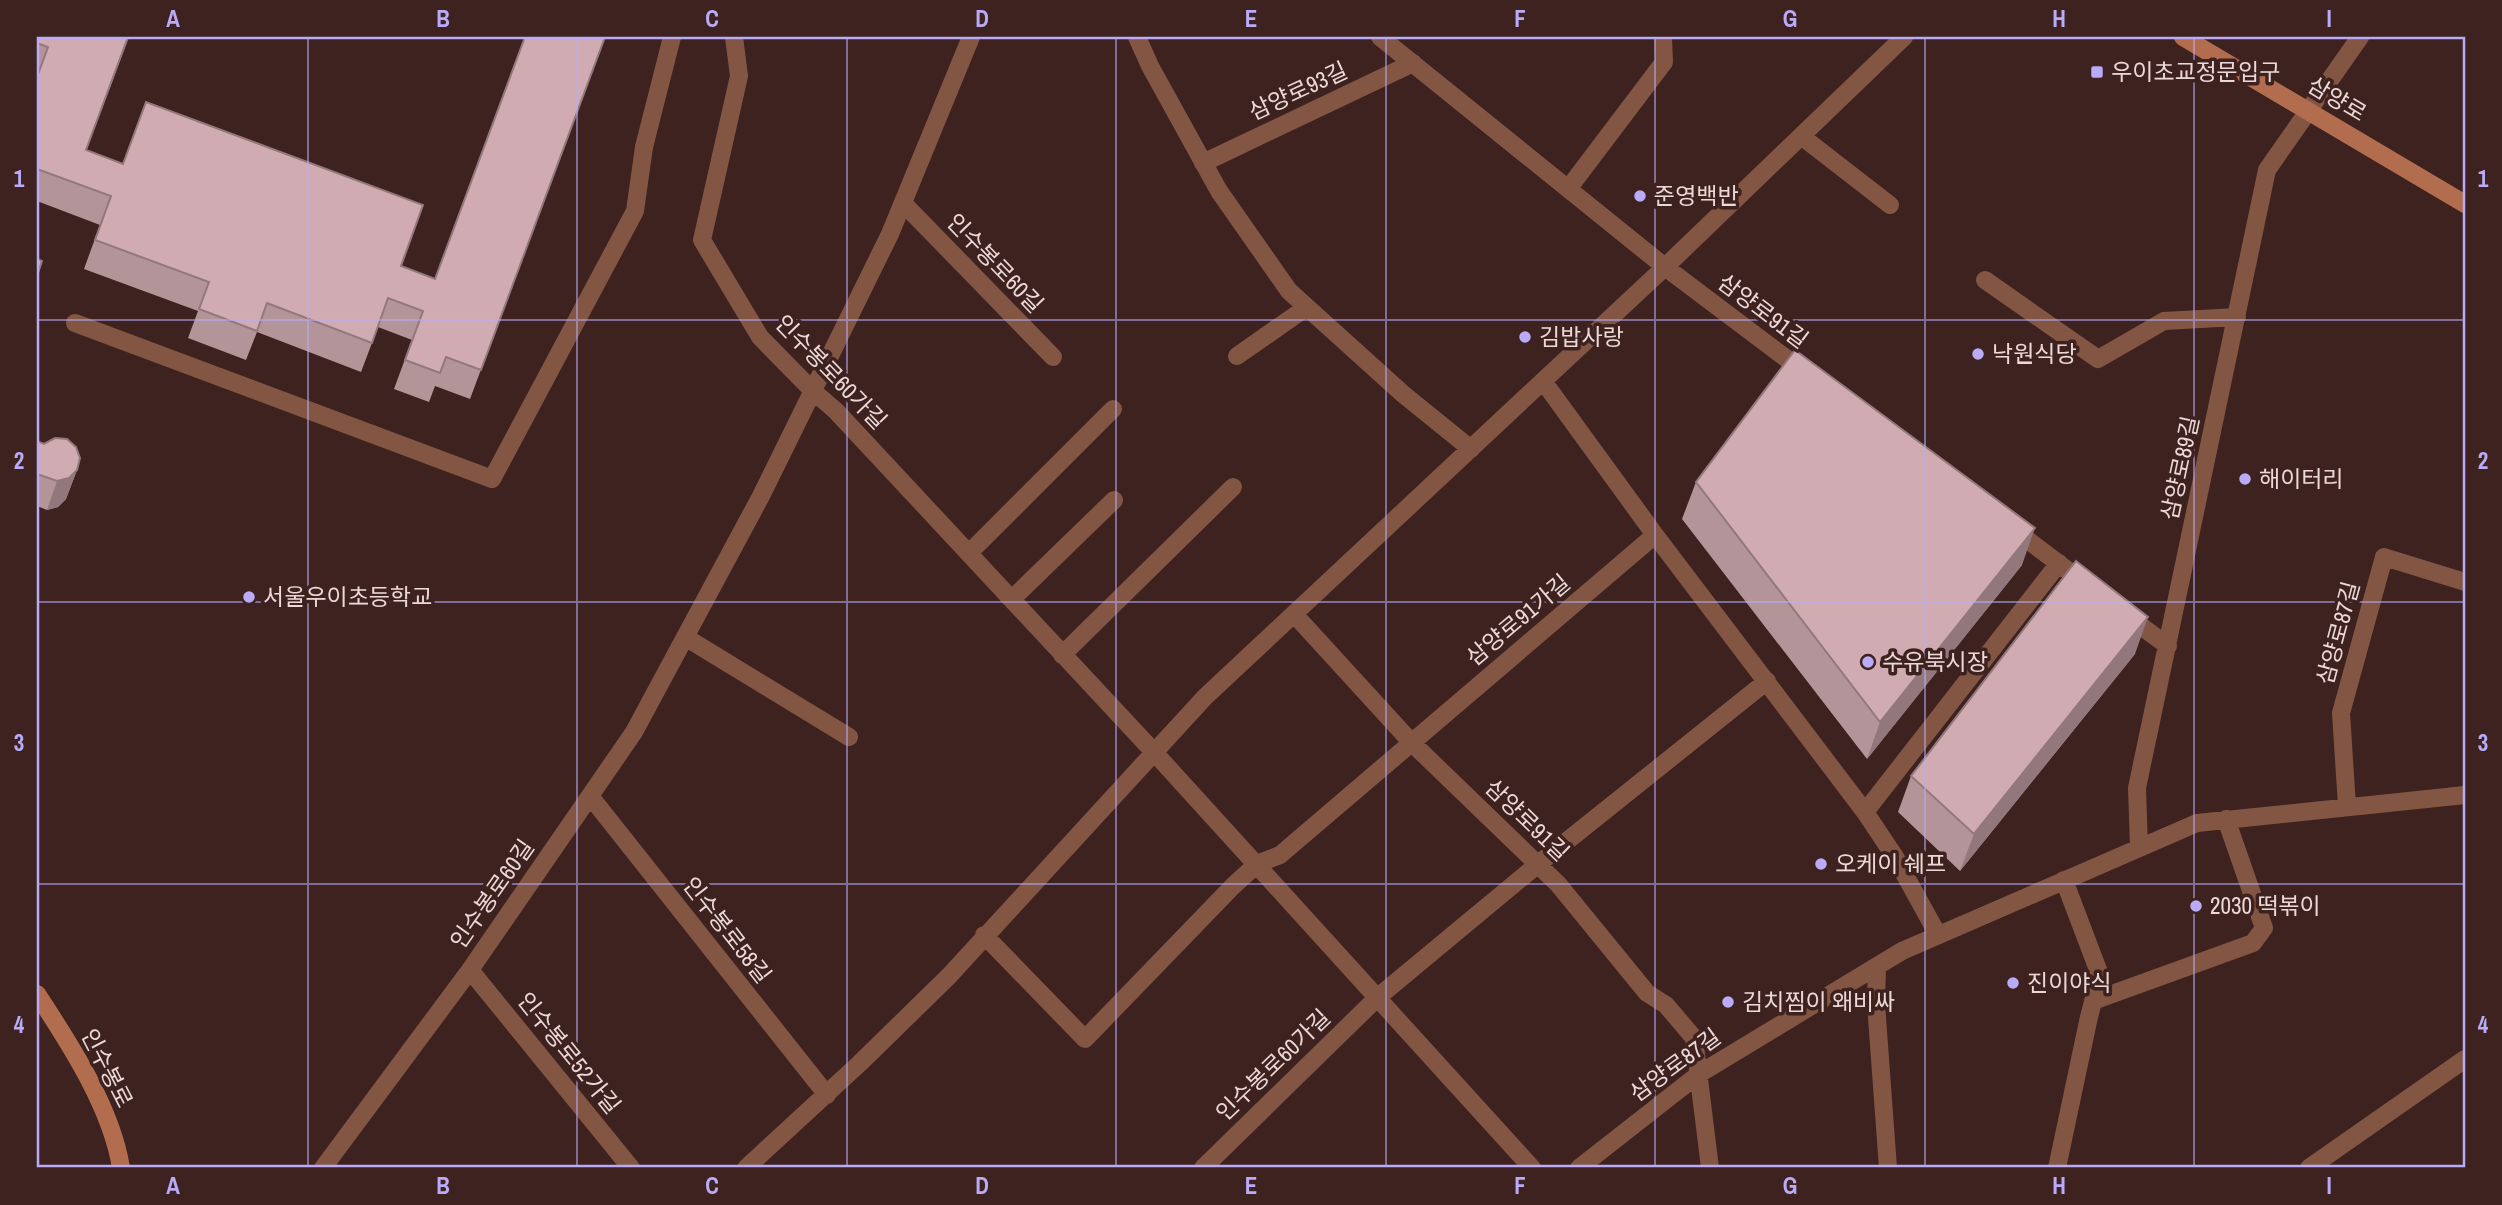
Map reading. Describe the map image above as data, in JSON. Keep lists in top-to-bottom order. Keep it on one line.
{"streets":{"main road":["삼양로","인수봉로"],"street":["삼양로93길","인수봉로60길","삼양로91길","인수봉로60가길","삼양로89길","삼양로91가길","삼양로87길","인수봉로58길","인수봉로52가길"]},"crossings":[["삼양로","삼양로89길"],["인수봉로60길","인수봉로60가길"],["인수봉로60길","인수봉로58길"],["인수봉로60길","인수봉로52가길"],["삼양로91길","인수봉로60가길"],["삼양로91길","삼양로91가길"],["삼양로91길","삼양로87길"],["삼양로89길","삼양로87길"]],"places":{"transit":["우이초교정문입구"],"other":["준영백반","김밥사랑","낙원식당","해이터리","서울우이초등학교","수유북시장","오케이 쉐프","2030 떡볶이","진이야식","김치찜이 왜비싸"]},"grid":{"columns":["A","B","C","D","E","F","G","H","I"],"rows":["1","2","3","4"]}}
